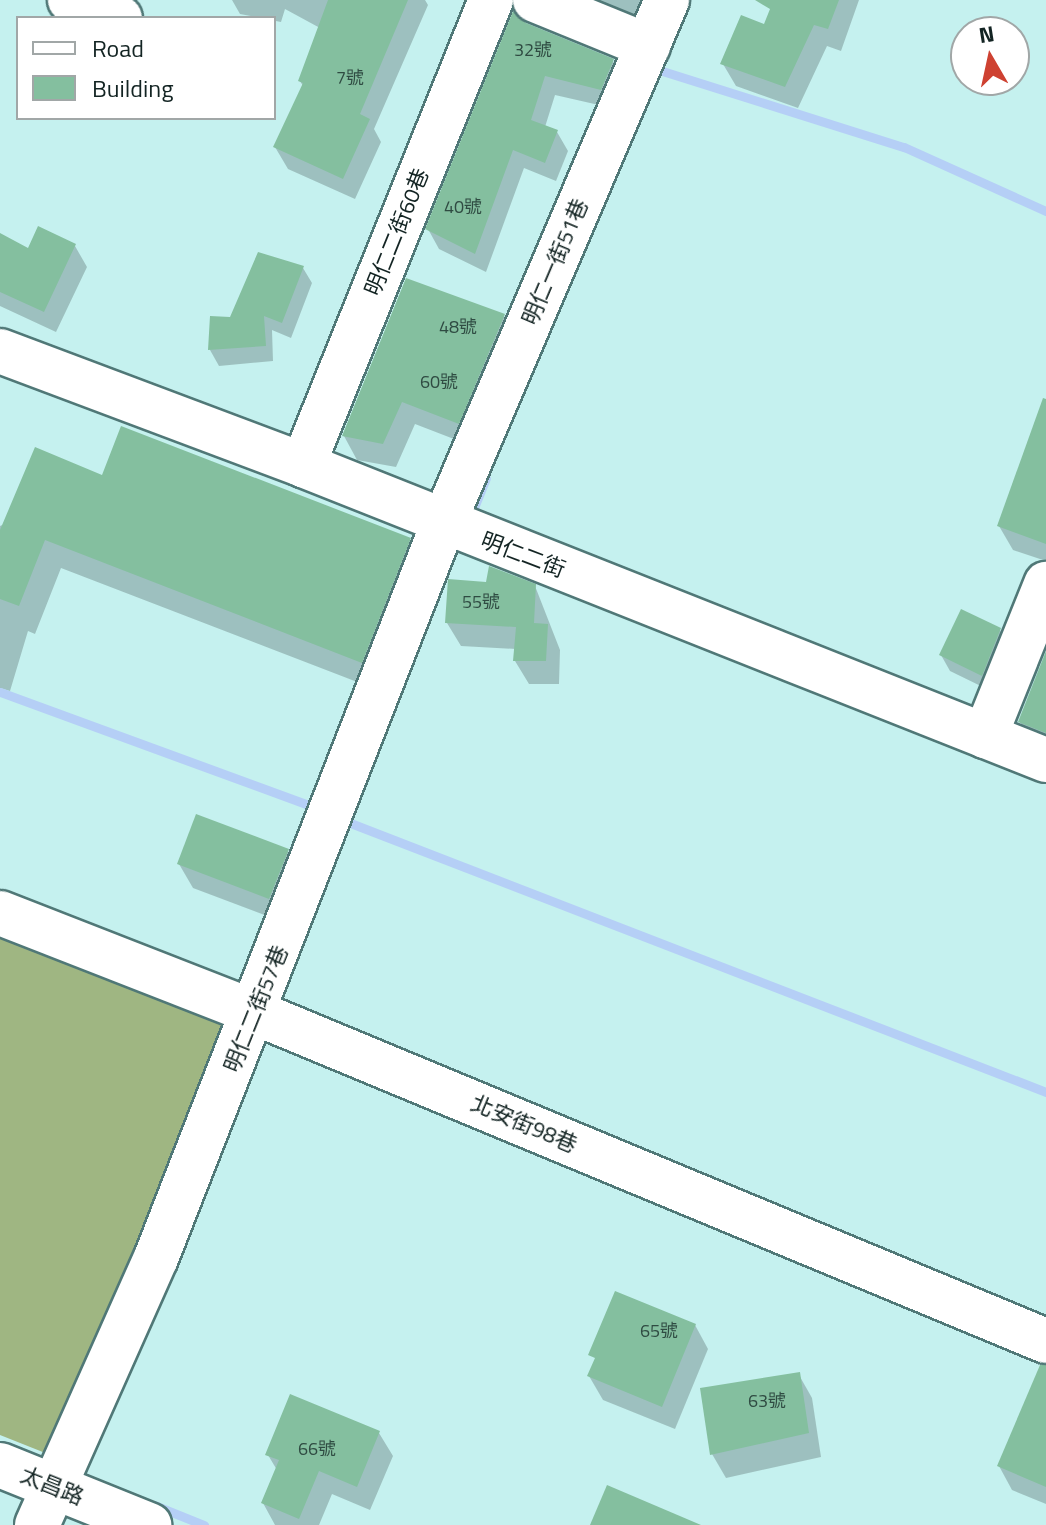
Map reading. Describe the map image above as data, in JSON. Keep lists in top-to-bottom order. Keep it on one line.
{"streets":{"street":["明仁二街60巷","明仁一街51巷","明仁二街","明仁二街57巷","北安街98巷","太昌路"]},"crossings":[["明仁二街60巷","明仁二街"],["明仁一街51巷","明仁二街"],["明仁一街51巷","明仁二街57巷"],["明仁二街","明仁二街57巷"],["明仁二街57巷","北安街98巷"],["明仁二街57巷","太昌路"]],"house_numbers":["32號","7號","40號","48號","60號","55號","65號","63號","66號"],"legend":["Road","Building"],"north":"top"}
